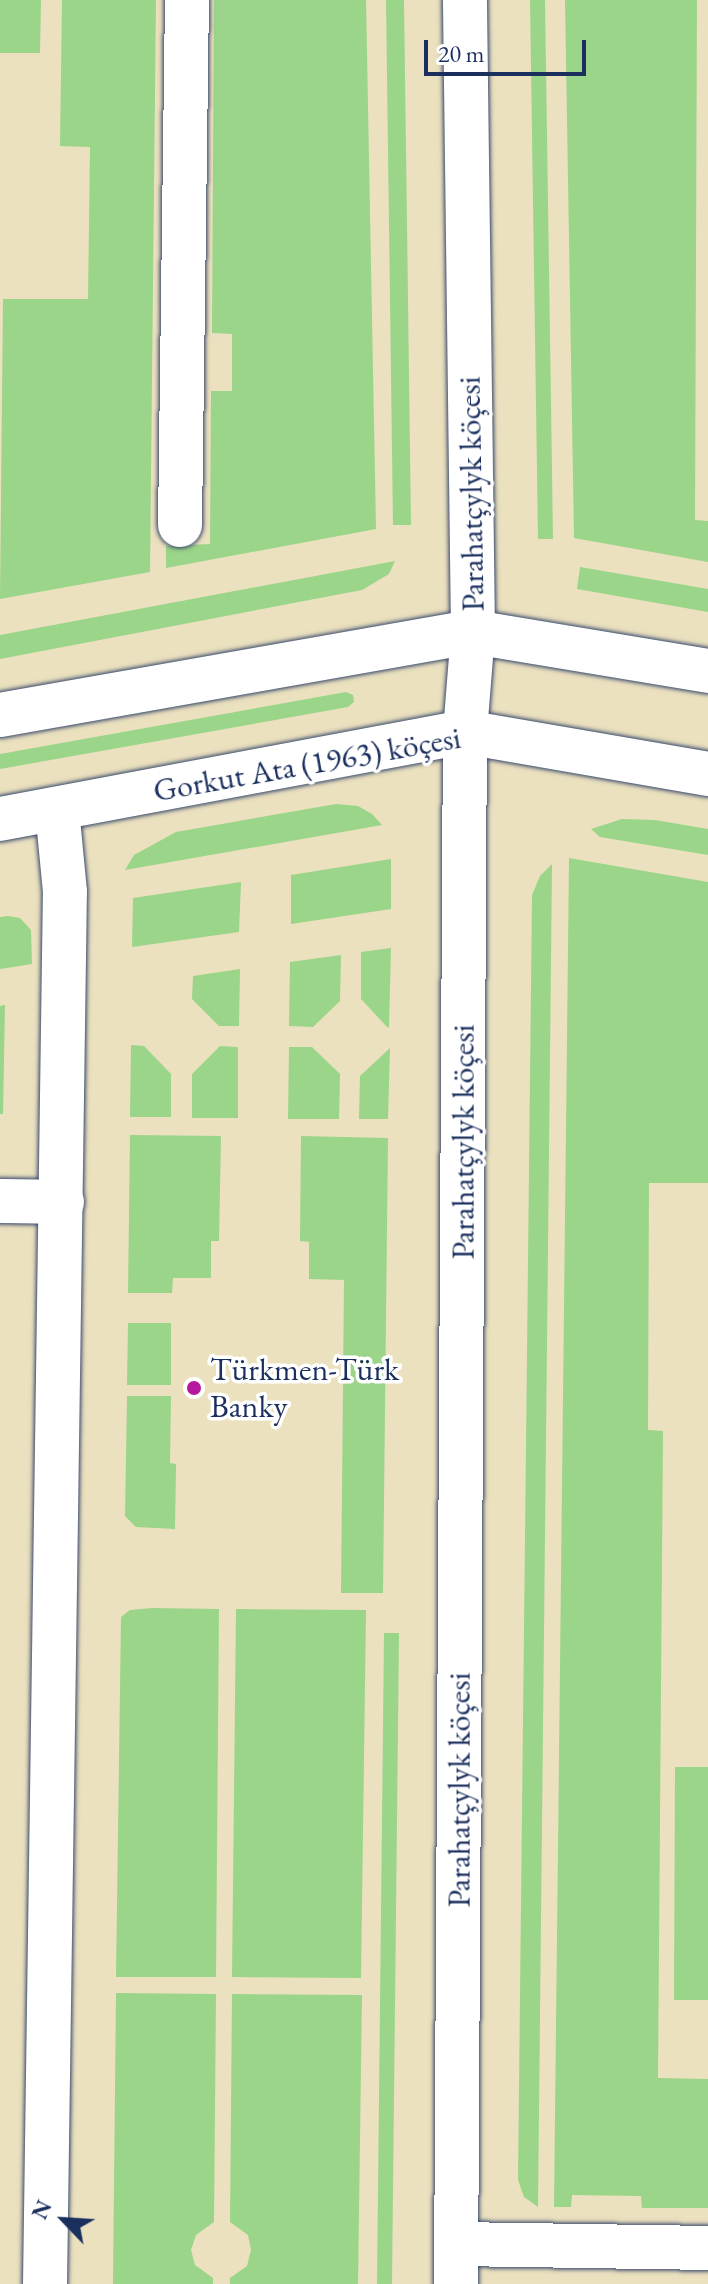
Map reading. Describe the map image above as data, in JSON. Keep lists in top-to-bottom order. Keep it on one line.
{"streets":{"street":["Parahatçylyk köçesi","Gorkut Ata (1963) köçesi"]},"crossings":[["Parahatçylyk köçesi","Gorkut Ata (1963) köçesi"]],"places":["Türkmen-Türk Banky"],"scale_bar":"20 m","north":"top left"}
